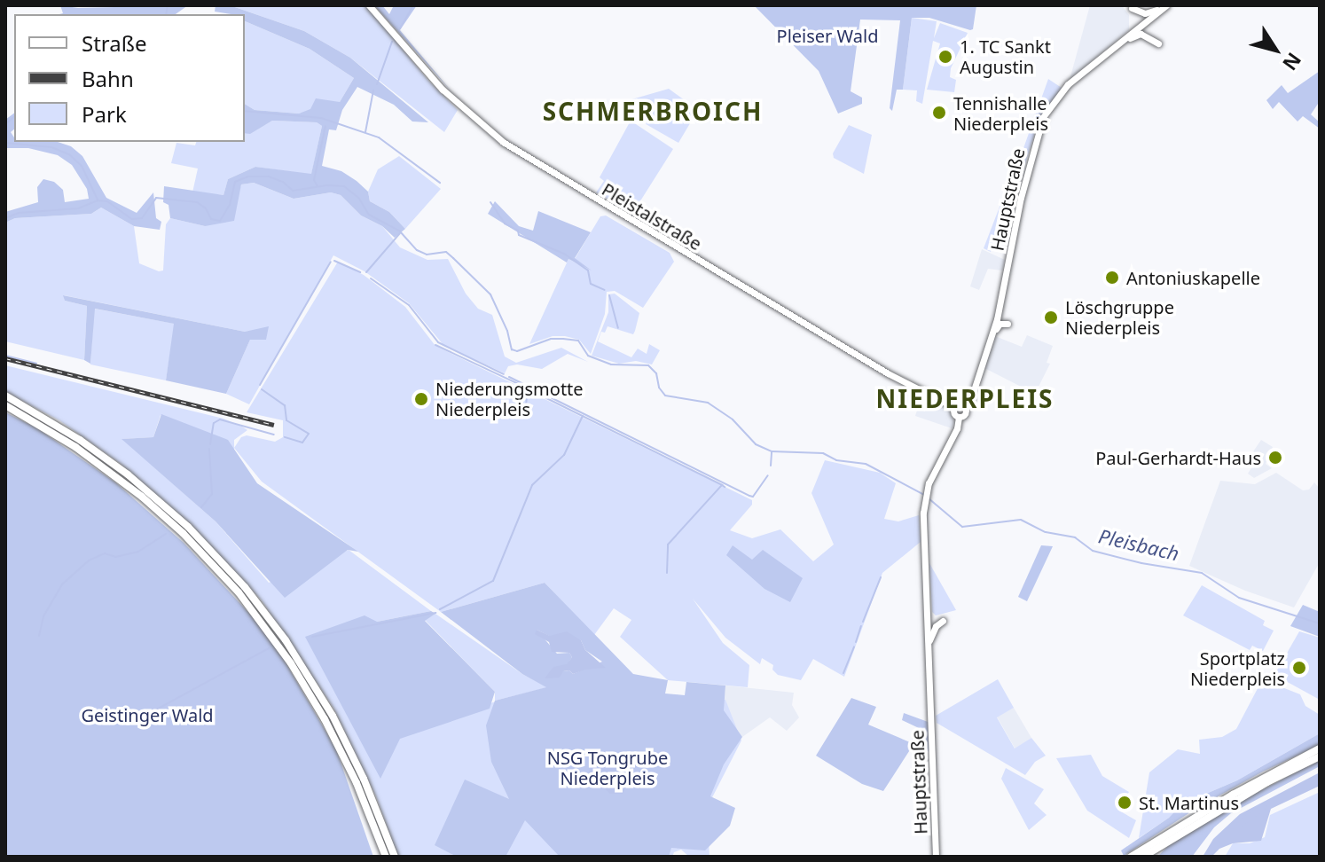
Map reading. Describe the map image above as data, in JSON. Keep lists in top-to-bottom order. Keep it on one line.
{"streets":{"main road":["Hauptstraße","Pleistalstraße"]},"districts":["SCHMERBROICH","NIEDERPLEIS"],"water":["Pleisbach"],"parks":["Pleiser Wald","Geistinger Wald","NSG Tongrube Niederpleis"],"places":["1. TC Sankt Augustin","Tennishalle Niederpleis","Antoniuskapelle","Löschgruppe Niederpleis","Niederungsmotte Niederpleis","Paul-Gerhardt-Haus","Sportplatz Niederpleis","St. Martinus"],"legend":["Straße","Bahn","Park"],"north":"bottom right"}
